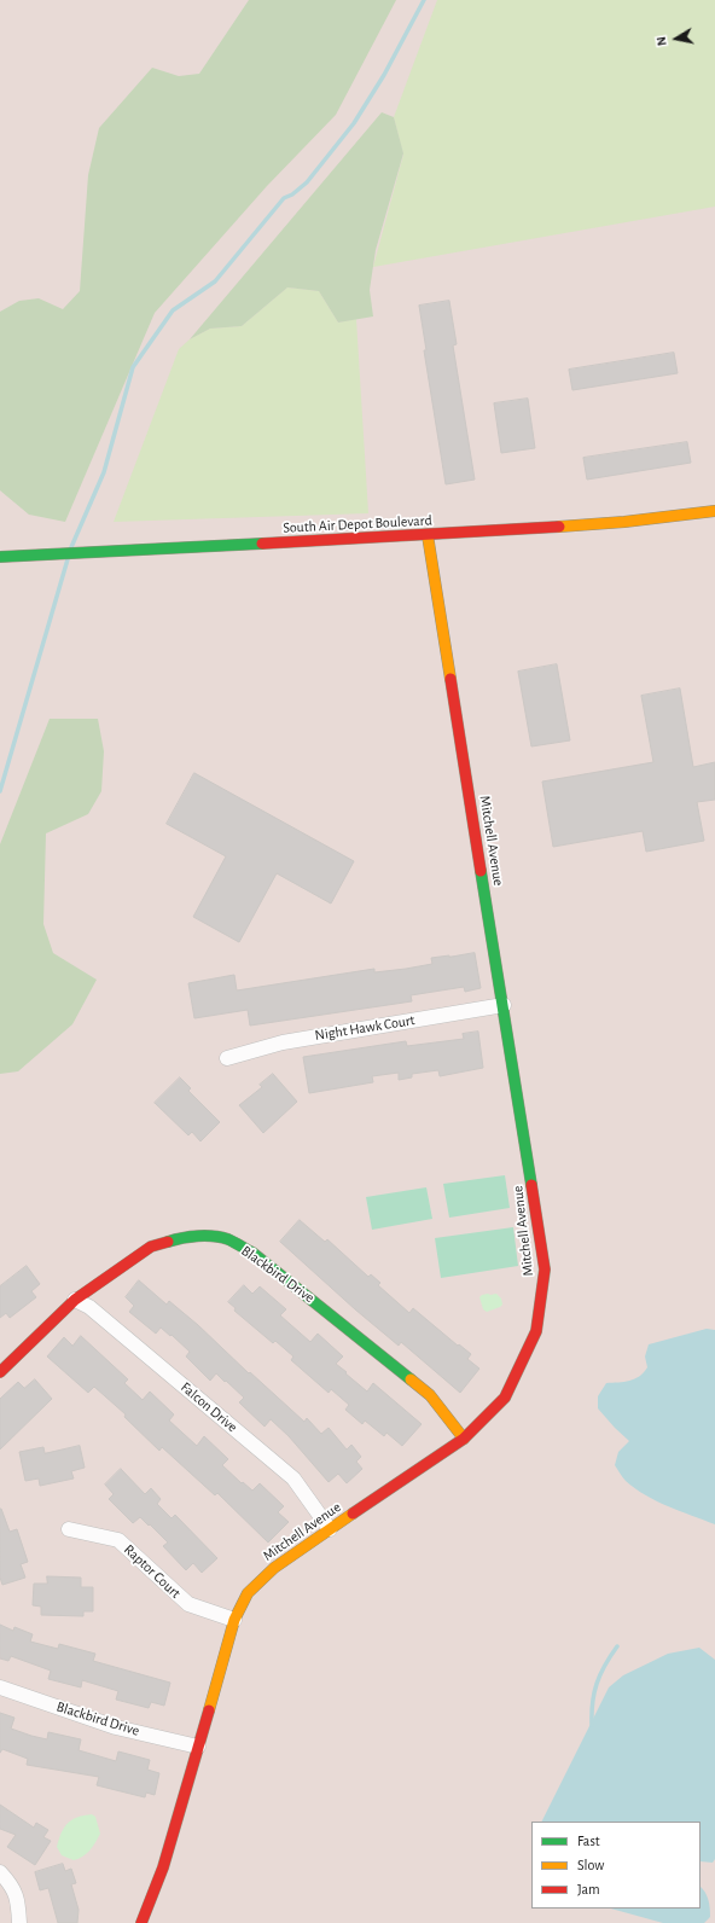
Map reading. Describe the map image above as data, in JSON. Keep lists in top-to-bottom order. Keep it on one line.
{"streets":{"street":["South Air Depot Boulevard","Mitchell Avenue","Night Hawk Court","Blackbird Drive","Falcon Drive","Raptor Court"]},"crossings":[["South Air Depot Boulevard","Mitchell Avenue"],["Mitchell Avenue","Night Hawk Court"],["Mitchell Avenue","Blackbird Drive"],["Mitchell Avenue","Falcon Drive"],["Mitchell Avenue","Raptor Court"],["Blackbird Drive","Falcon Drive"]],"legend":["Fast","Slow","Jam"],"north":"left"}
